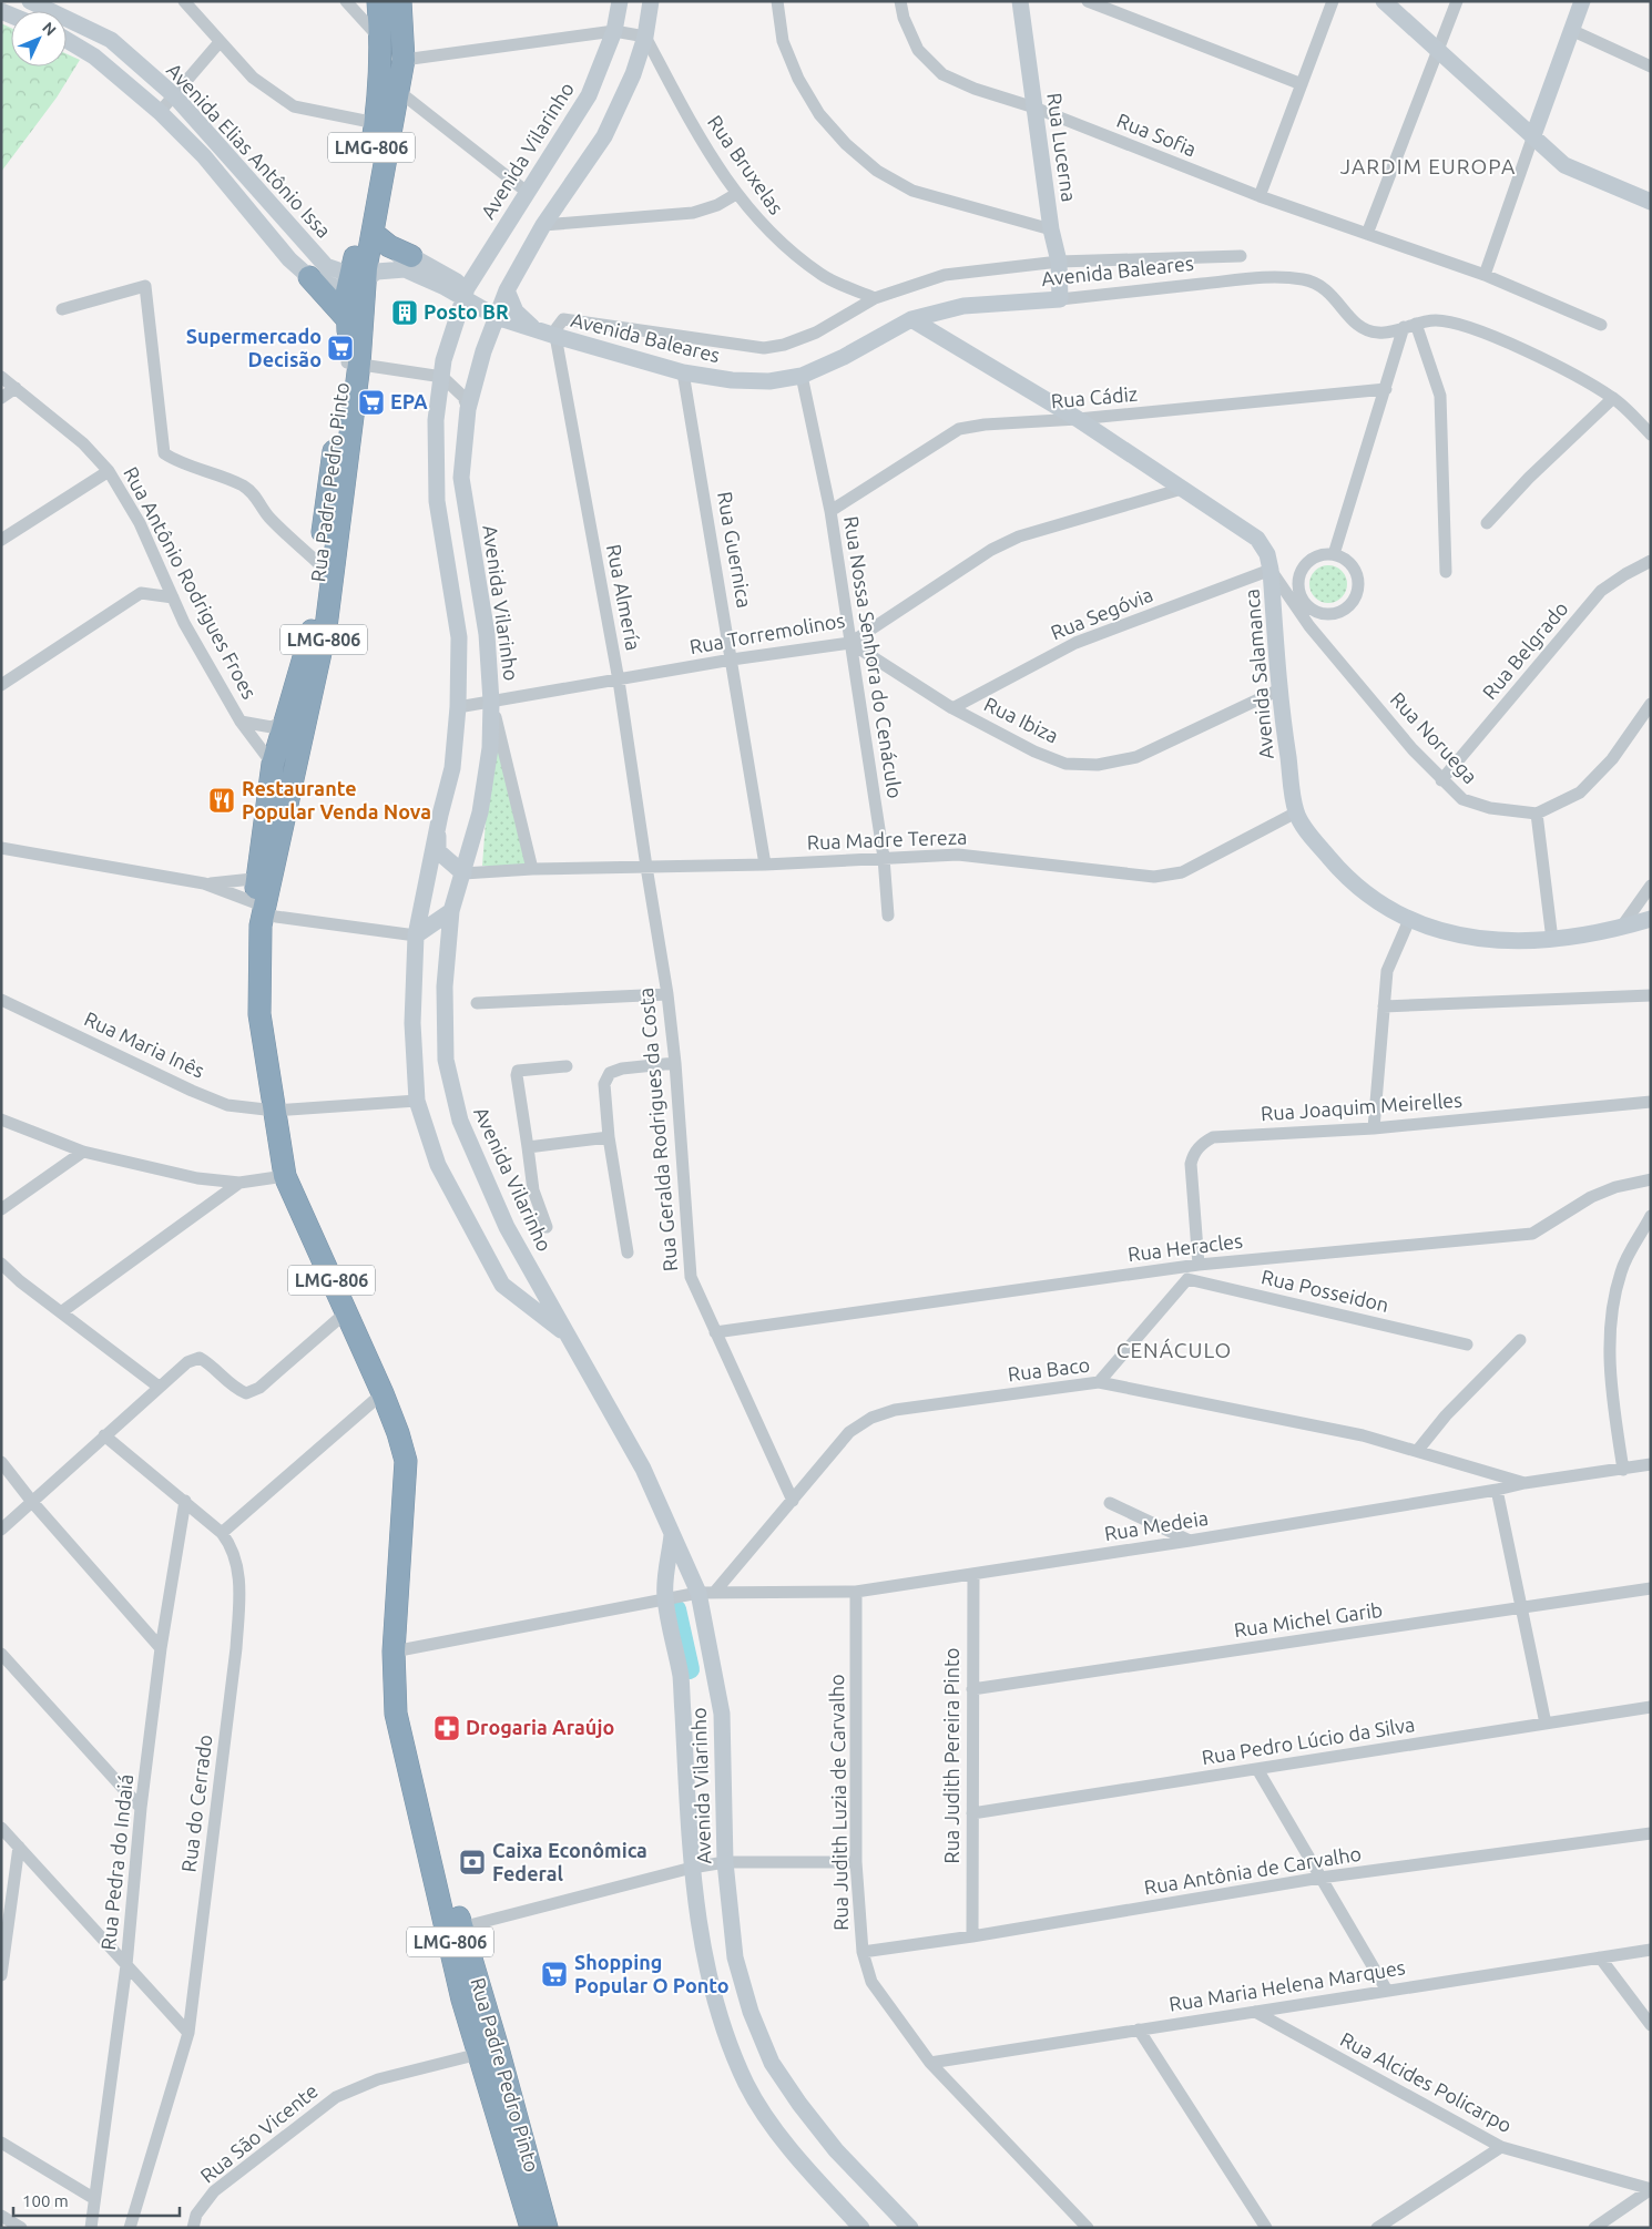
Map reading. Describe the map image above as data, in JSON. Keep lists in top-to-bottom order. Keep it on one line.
{"streets":{"highway":["LMG-806","Rua Padre Pedro Pinto"],"main road":["Rua Lucerna","Avenida Elias Antônio Issa","Avenida Vilarinho","Avenida Baleares","Avenida Salamanca"],"street":["Rua Sofia","Rua Bruxelas","Rua Cádiz","Rua Guernica","Rua Antônio Rodrigues Froes","Rua Almería","Rua Segóvia","Rua Torremolinos","Rua Belgrado","Rua Nossa Senhora do Cenáculo","Rua Ibiza","Rua Noruega","Rua Madre Tereza","Rua Maria Inês","Rua Joaquim Meirelles","Rua Geralda Rodrigues da Costa","Rua Heracles","Rua Posseidon","Rua Baco","Rua Medeia","Rua Michel Garib","Rua Pedro Lúcio da Silva","Rua Judith Pereira Pinto","Rua Judith Luzia de Carvalho","Rua do Cerrado","Rua Pedra do Indaiá","Rua Antônia de Carvalho","Rua Maria Helena Marques","Rua Alcides Policarpo","Rua São Vicente"]},"crossings":[["Rua Sofia","Rua Lucerna"],["Rua Lucerna","Avenida Baleares"],["Avenida Elias Antônio Issa","Avenida Baleares"],["Avenida Elias Antônio Issa","Rua Padre Pedro Pinto"],["Avenida Vilarinho","Rua Bruxelas"],["Avenida Vilarinho","Avenida Baleares"],["Avenida Vilarinho","Rua Torremolinos"],["Avenida Vilarinho","Rua Madre Tereza"],["Avenida Vilarinho","Rua Maria Inês"],["Avenida Vilarinho","Rua Baco"],["Avenida Vilarinho","Rua Medeia"],["Rua Bruxelas","Avenida Baleares"],["Avenida Baleares","Rua Padre Pedro Pinto"],["Avenida Baleares","Rua Guernica"],["Avenida Baleares","Rua Almería"],["Avenida Baleares","Rua Nossa Senhora do Cenáculo"],["Avenida Baleares","Avenida Salamanca"],["Rua Cádiz","Rua Nossa Senhora do Cenáculo"],["Rua Cádiz","Avenida Salamanca"],["Rua Padre Pedro Pinto","Rua Antônio Rodrigues Froes"],["Rua Padre Pedro Pinto","Rua Maria Inês"],["Rua Padre Pedro Pinto","Rua Medeia"],["Rua Padre Pedro Pinto","Rua São Vicente"],["Rua Guernica","Rua Torremolinos"],["Rua Guernica","Rua Madre Tereza"],["Rua Almería","Rua Torremolinos"],["Rua Almería","Rua Madre Tereza"],["Rua Almería","Rua Geralda Rodrigues da Costa"],["Rua Segóvia","Avenida Salamanca"],["Rua Segóvia","Rua Ibiza"],["Rua Segóvia","Rua Noruega"],["Rua Torremolinos","Rua Nossa Senhora do Cenáculo"],["Rua Torremolinos","Avenida Salamanca"],["Rua Torremolinos","Rua Ibiza"],["Rua Belgrado","Rua Noruega"],["Rua Nossa Senhora do Cenáculo","Rua Ibiza"],["Rua Nossa Senhora do Cenáculo","Rua Madre Tereza"],["Avenida Salamanca","Rua Ibiza"],["Avenida Salamanca","Rua Noruega"],["Avenida Salamanca","Rua Madre Tereza"],["Rua Madre Tereza","Rua Geralda Rodrigues da Costa"],["Rua Joaquim Meirelles","Rua Heracles"],["Rua Geralda Rodrigues da Costa","Rua Heracles"],["Rua Geralda Rodrigues da Costa","Rua Baco"],["Rua Baco","Rua Medeia"],["Rua Medeia","Rua Judith Pereira Pinto"],["Rua Medeia","Rua Judith Luzia de Carvalho"],["Rua Michel Garib","Rua Judith Pereira Pinto"],["Rua Pedro Lúcio da Silva","Rua Judith Pereira Pinto"],["Rua Judith Pereira Pinto","Rua Antônia de Carvalho"],["Rua Judith Luzia de Carvalho","Rua Antônia de Carvalho"],["Rua Judith Luzia de Carvalho","Rua Maria Helena Marques"],["Rua do Cerrado","Rua Pedra do Indaiá"],["Rua Maria Helena Marques","Rua Alcides Policarpo"]],"districts":["JARDIM EUROPA","CENÁCULO"],"places":{"building":["Posto BR"],"supermarket":["Supermercado Decisão","EPA","Shopping Popular O Ponto"],"restaurant":["Restaurante Popular Venda Nova"],"pharmacy":["Drogaria Araújo"],"bank":["Caixa Econômica Federal"]},"scale_bar":"100 m","north":"top right"}
